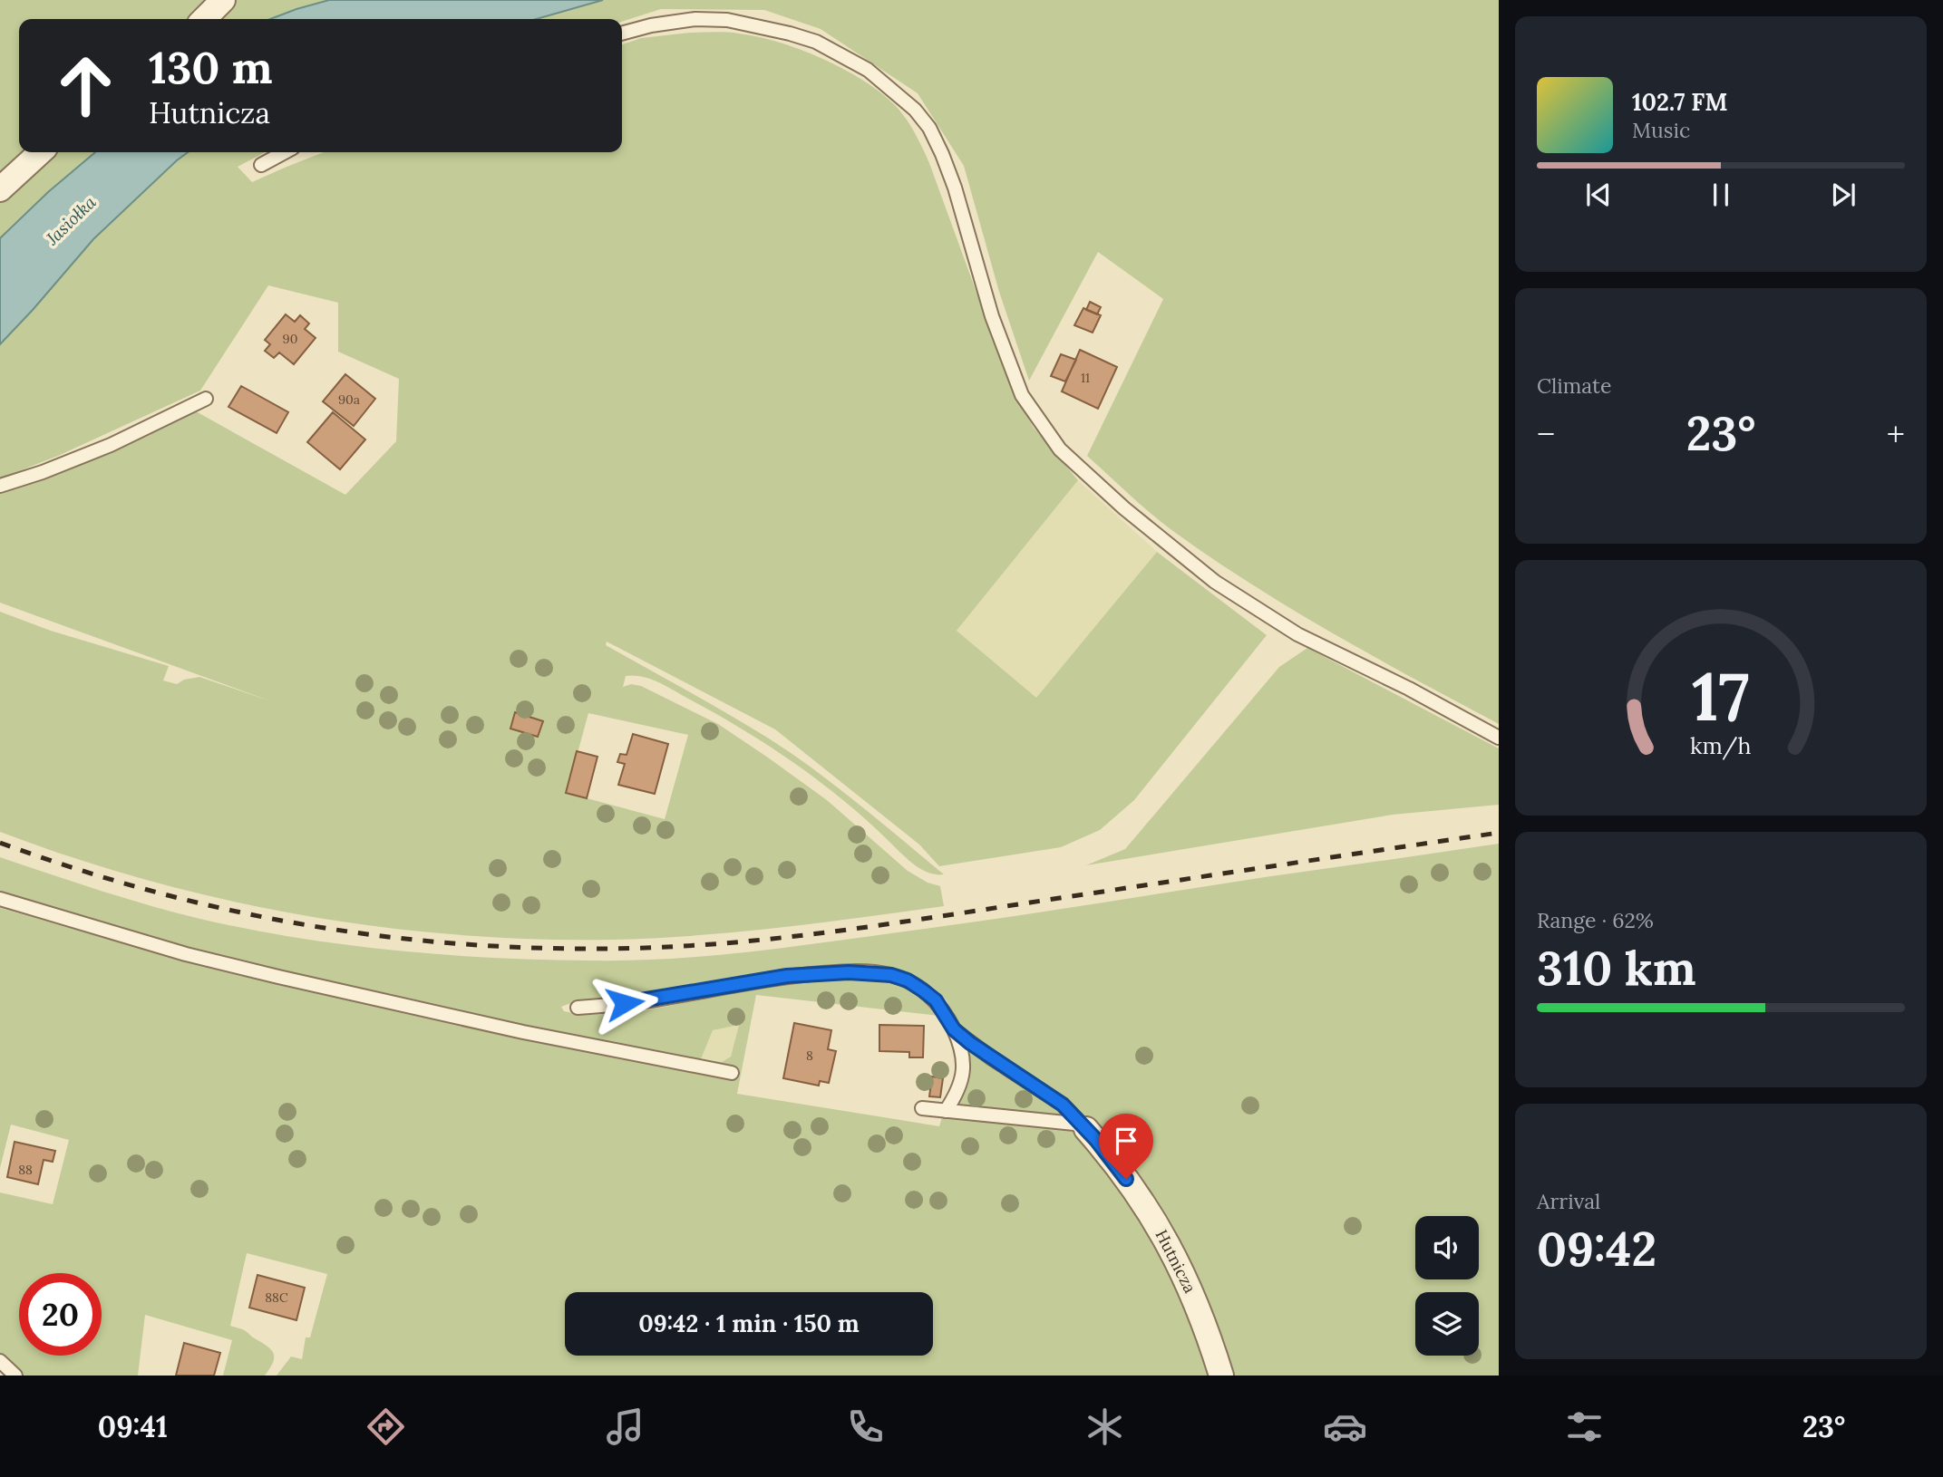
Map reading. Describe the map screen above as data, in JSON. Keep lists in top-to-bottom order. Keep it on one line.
{"streets":{"street":["Hutnicza"]},"water":["Jasiołka"],"house_numbers":["90","11","90a","8","88","88C"],"page":{"turn":["130 m","Hutnicza"],"song":["102.7 FM","Music"],"tile":["Climate",["Range · 62%","310 km"],["Arrival","09:42"]],"heat":["−","23°","+"],"limit":"20","trip":"09:42 · 1 min · 150 m","tabs":["09:41","23°"],"gauge":["17","km/h"]}}
